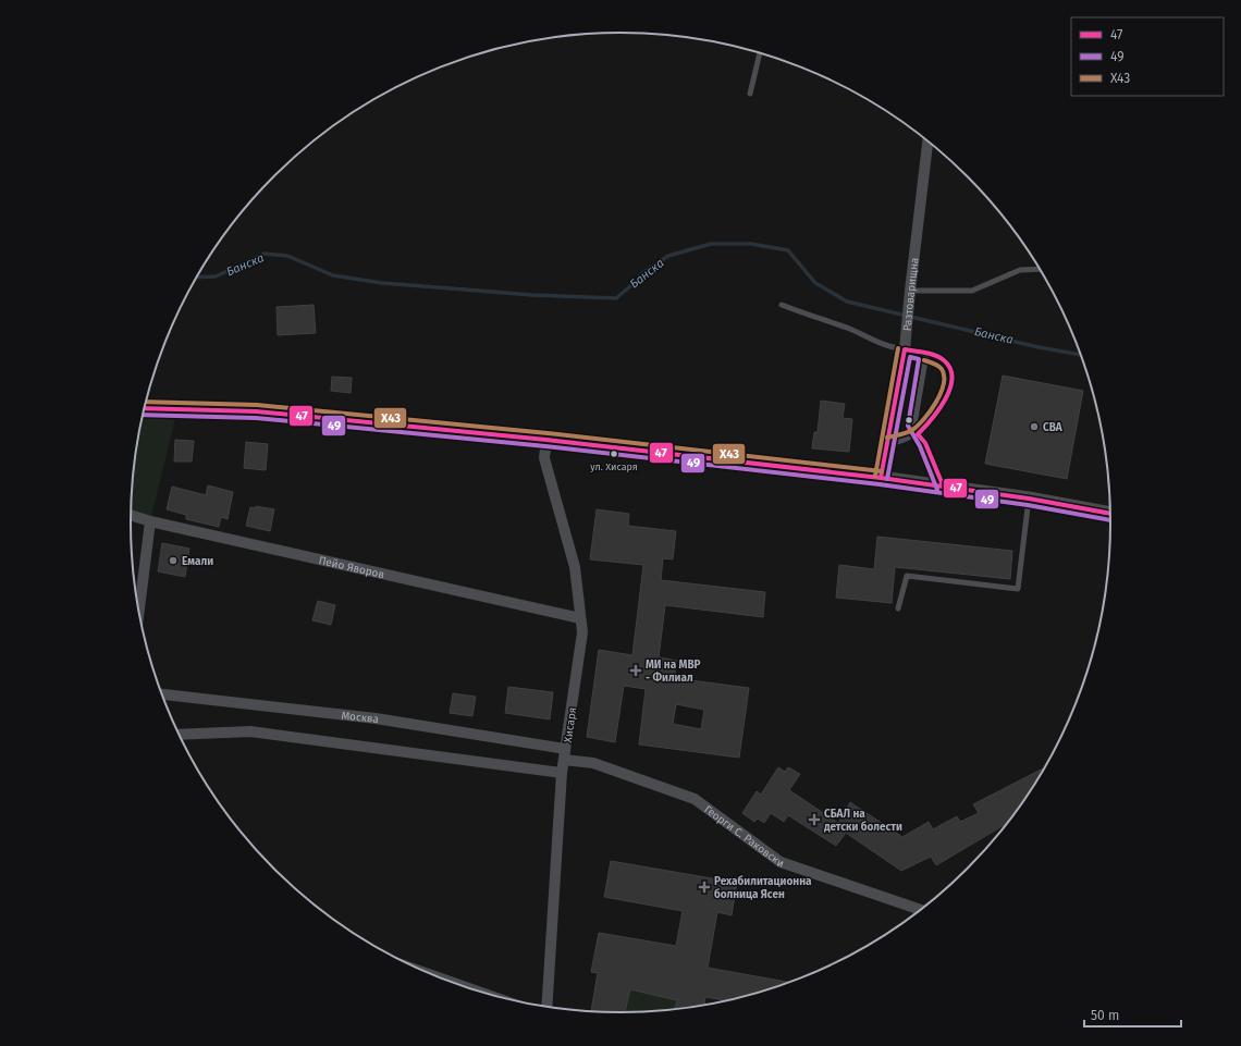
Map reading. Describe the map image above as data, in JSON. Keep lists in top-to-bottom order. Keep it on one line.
{"streets":{"street":["Разтоварищна","Пейо Яворов","Москва","Хисаря","Георги С. Раковски"]},"crossings":[["Пейо Яворов","Хисаря"],["Москва","Хисаря"],["Москва","Георги С. Раковски"],["Хисаря","Георги С. Раковски"]],"water":["Банска"],"places":{"other":["CBA","ул. Хисаря","Емали"],"health":["МИ на МВР - Филиал","СБАЛ на детски болести","Рехабилитационна болница Ясен"]},"lines":["transit line X43","transit line 47","transit line 49"],"legend":["47","49","X43"],"scale_bar":"50 m"}
